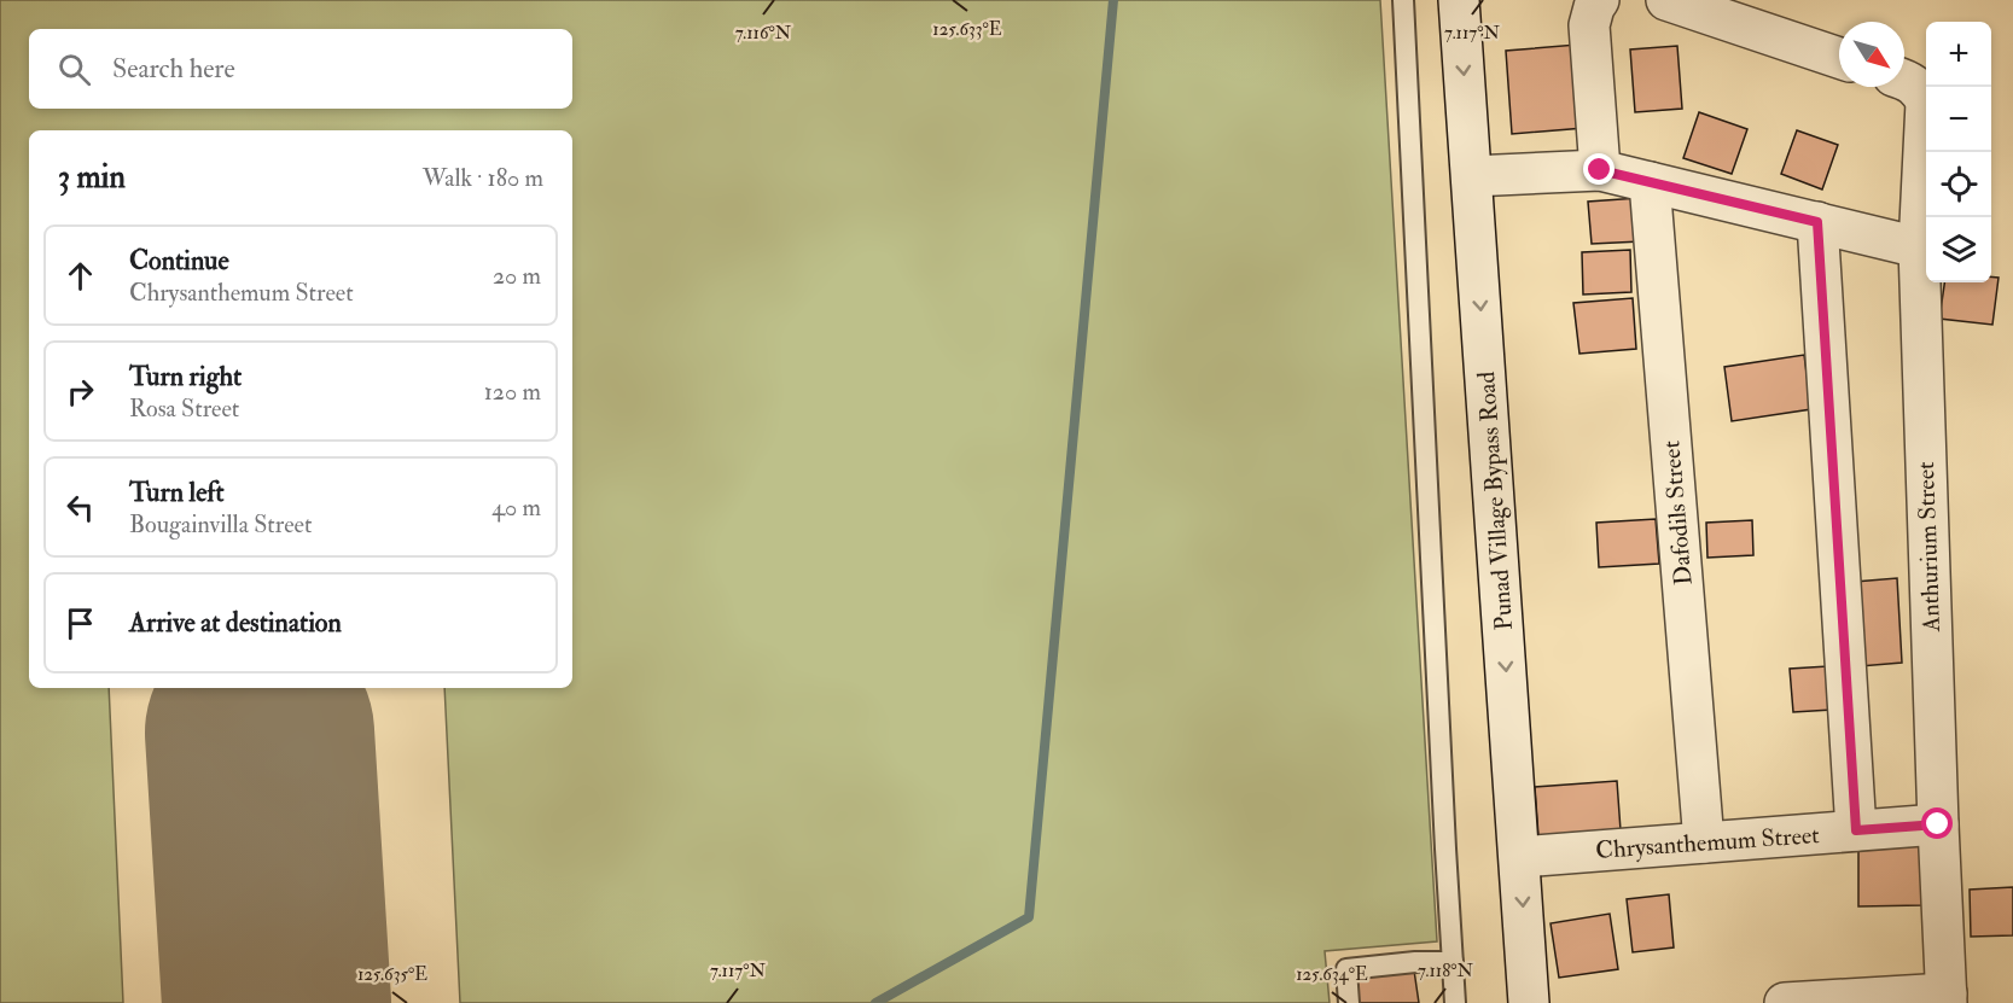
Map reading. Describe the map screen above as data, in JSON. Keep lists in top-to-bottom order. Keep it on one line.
{"streets":{"street":["Punad Village Bypass Road","Dafodils Street","Anthurium Street","Chrysanthemum Street"]},"crossings":[["Punad Village Bypass Road","Chrysanthemum Street"],["Dafodils Street","Chrysanthemum Street"],["Anthurium Street","Chrysanthemum Street"]],"north":"bottom right","page":{"map_buttons":["+","−"],"search":"Search here","heading":["3 min","Walk · 180 m"],"list":[["Continue","Chrysanthemum Street","20 m"],["Turn right","Rosa Street","120 m"],["Turn left","Bougainvilla Street","40 m"],"Arrive at destination"]},"coordinates":["125.633°E","7.116°N","7.117°N","7.118°N","125.635°E","125.634°E"]}
